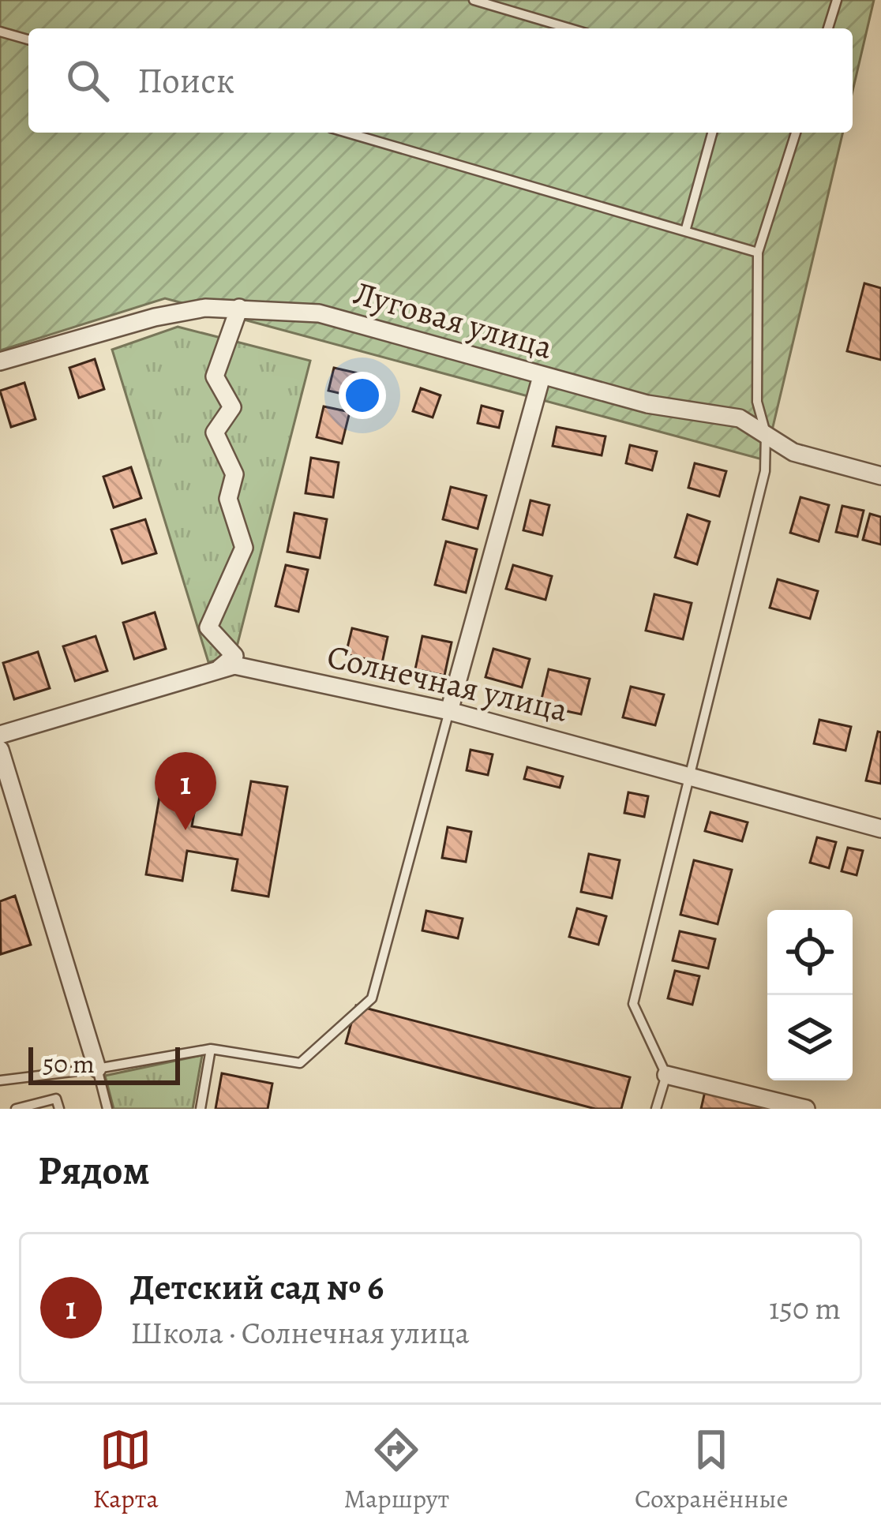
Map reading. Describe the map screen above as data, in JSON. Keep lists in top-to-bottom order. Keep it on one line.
{"streets":{"street":["Луговая улица","Солнечная улица"]},"scale_bar":"50 m","page":{"search":"Поиск","pins":"1","scale":"50 m","heading":"Рядом","list":[{"mark":"1","name":"Детский сад № 6","note":"Школа · Солнечная улица","value":"150 m"}],"nav":["Карта","Маршрут","Сохранённые"]}}
